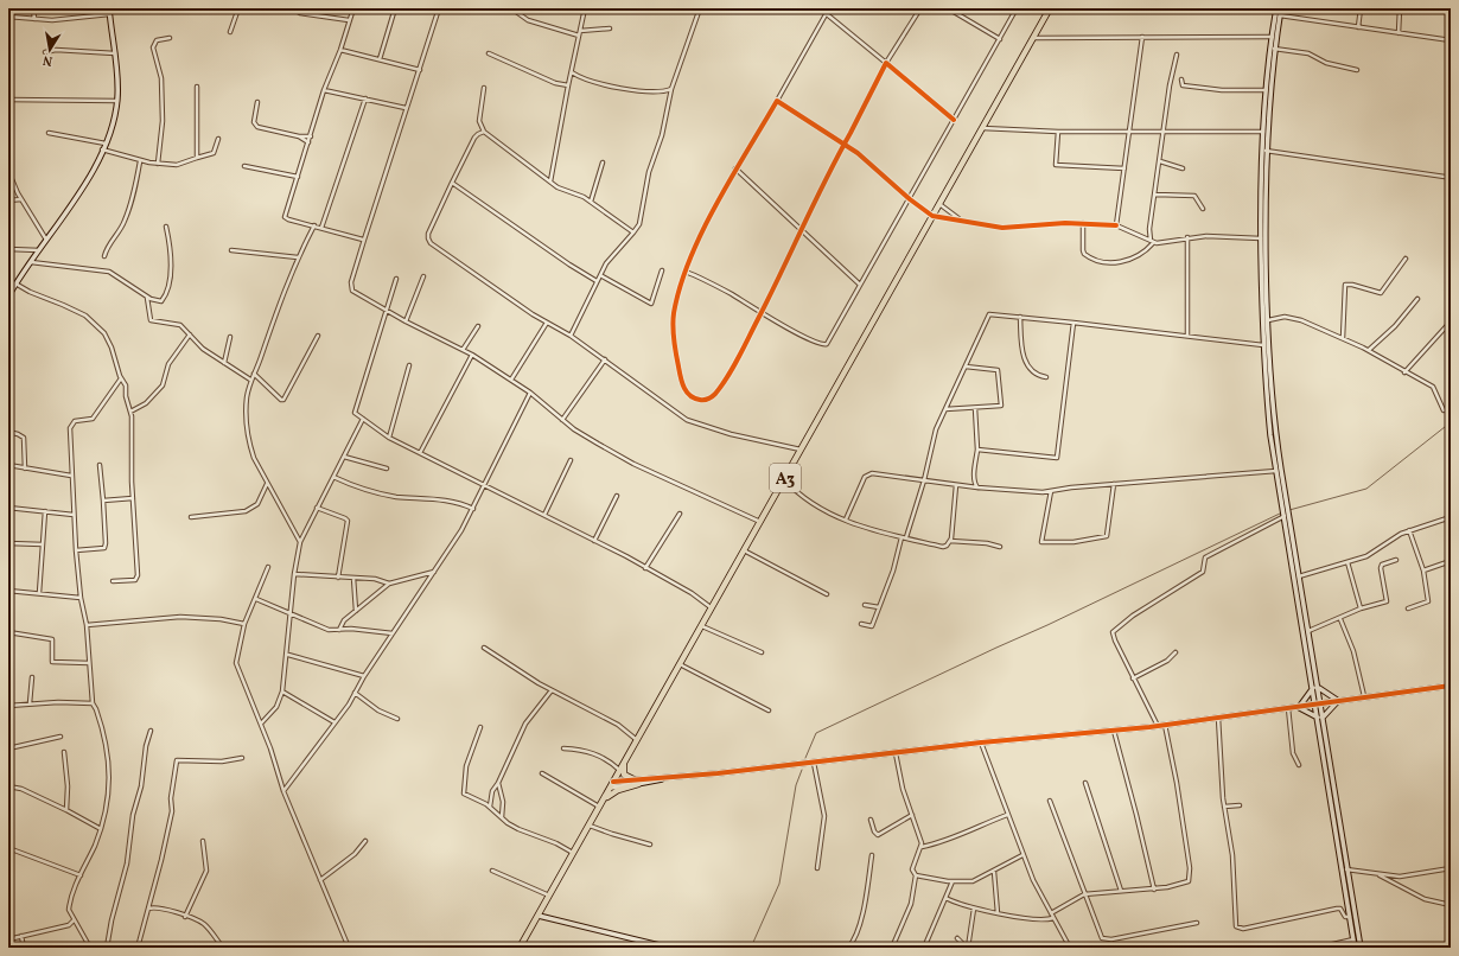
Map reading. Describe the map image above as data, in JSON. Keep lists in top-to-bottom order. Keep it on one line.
{"streets":{"highway":["A3"]},"north":"bottom"}
